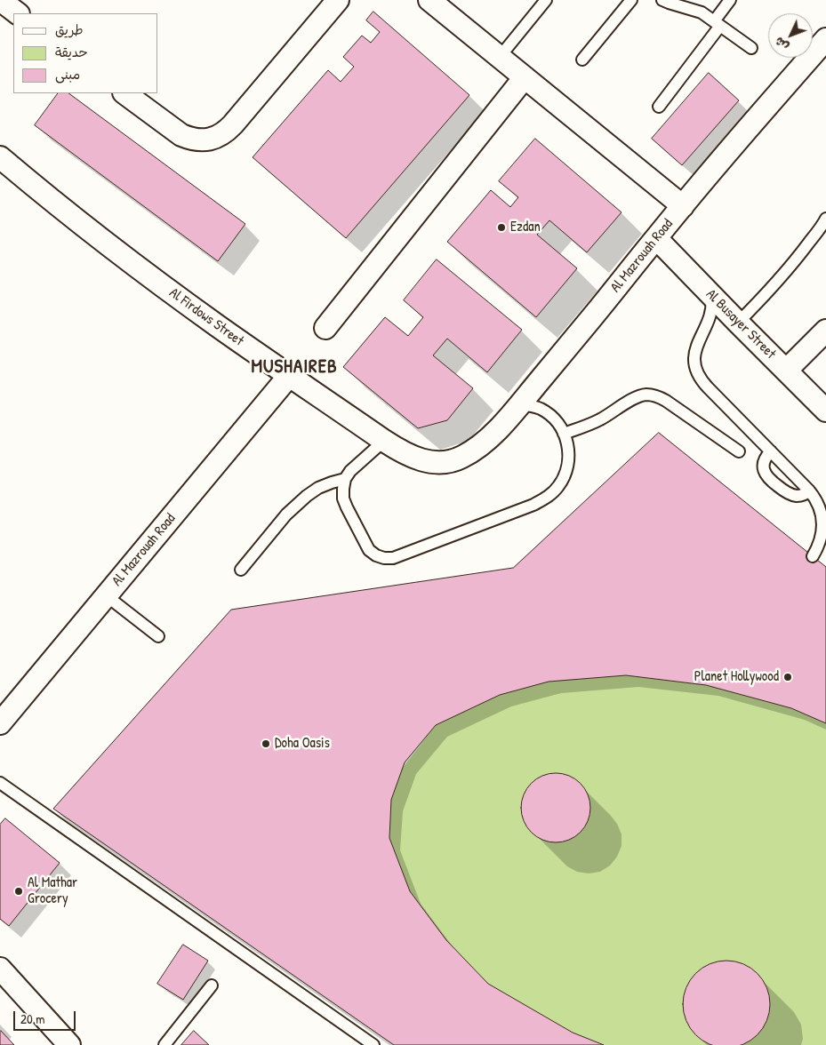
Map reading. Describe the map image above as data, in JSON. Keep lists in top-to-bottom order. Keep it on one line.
{"streets":{"street":["Al Mazrouah Road","Al Firdows Street","Al Busayer Street"]},"crossings":[["Al Mazrouah Road","Al Firdows Street"],["Al Mazrouah Road","Al Busayer Street"]],"districts":["MUSHAIREB"],"places":["Ezdan","Planet Hollywood","Doha Oasis","Al Mathar Grocery"],"legend":["طريق","حديقة","مبنى"],"scale_bar":"20 m","north":"bottom left"}
